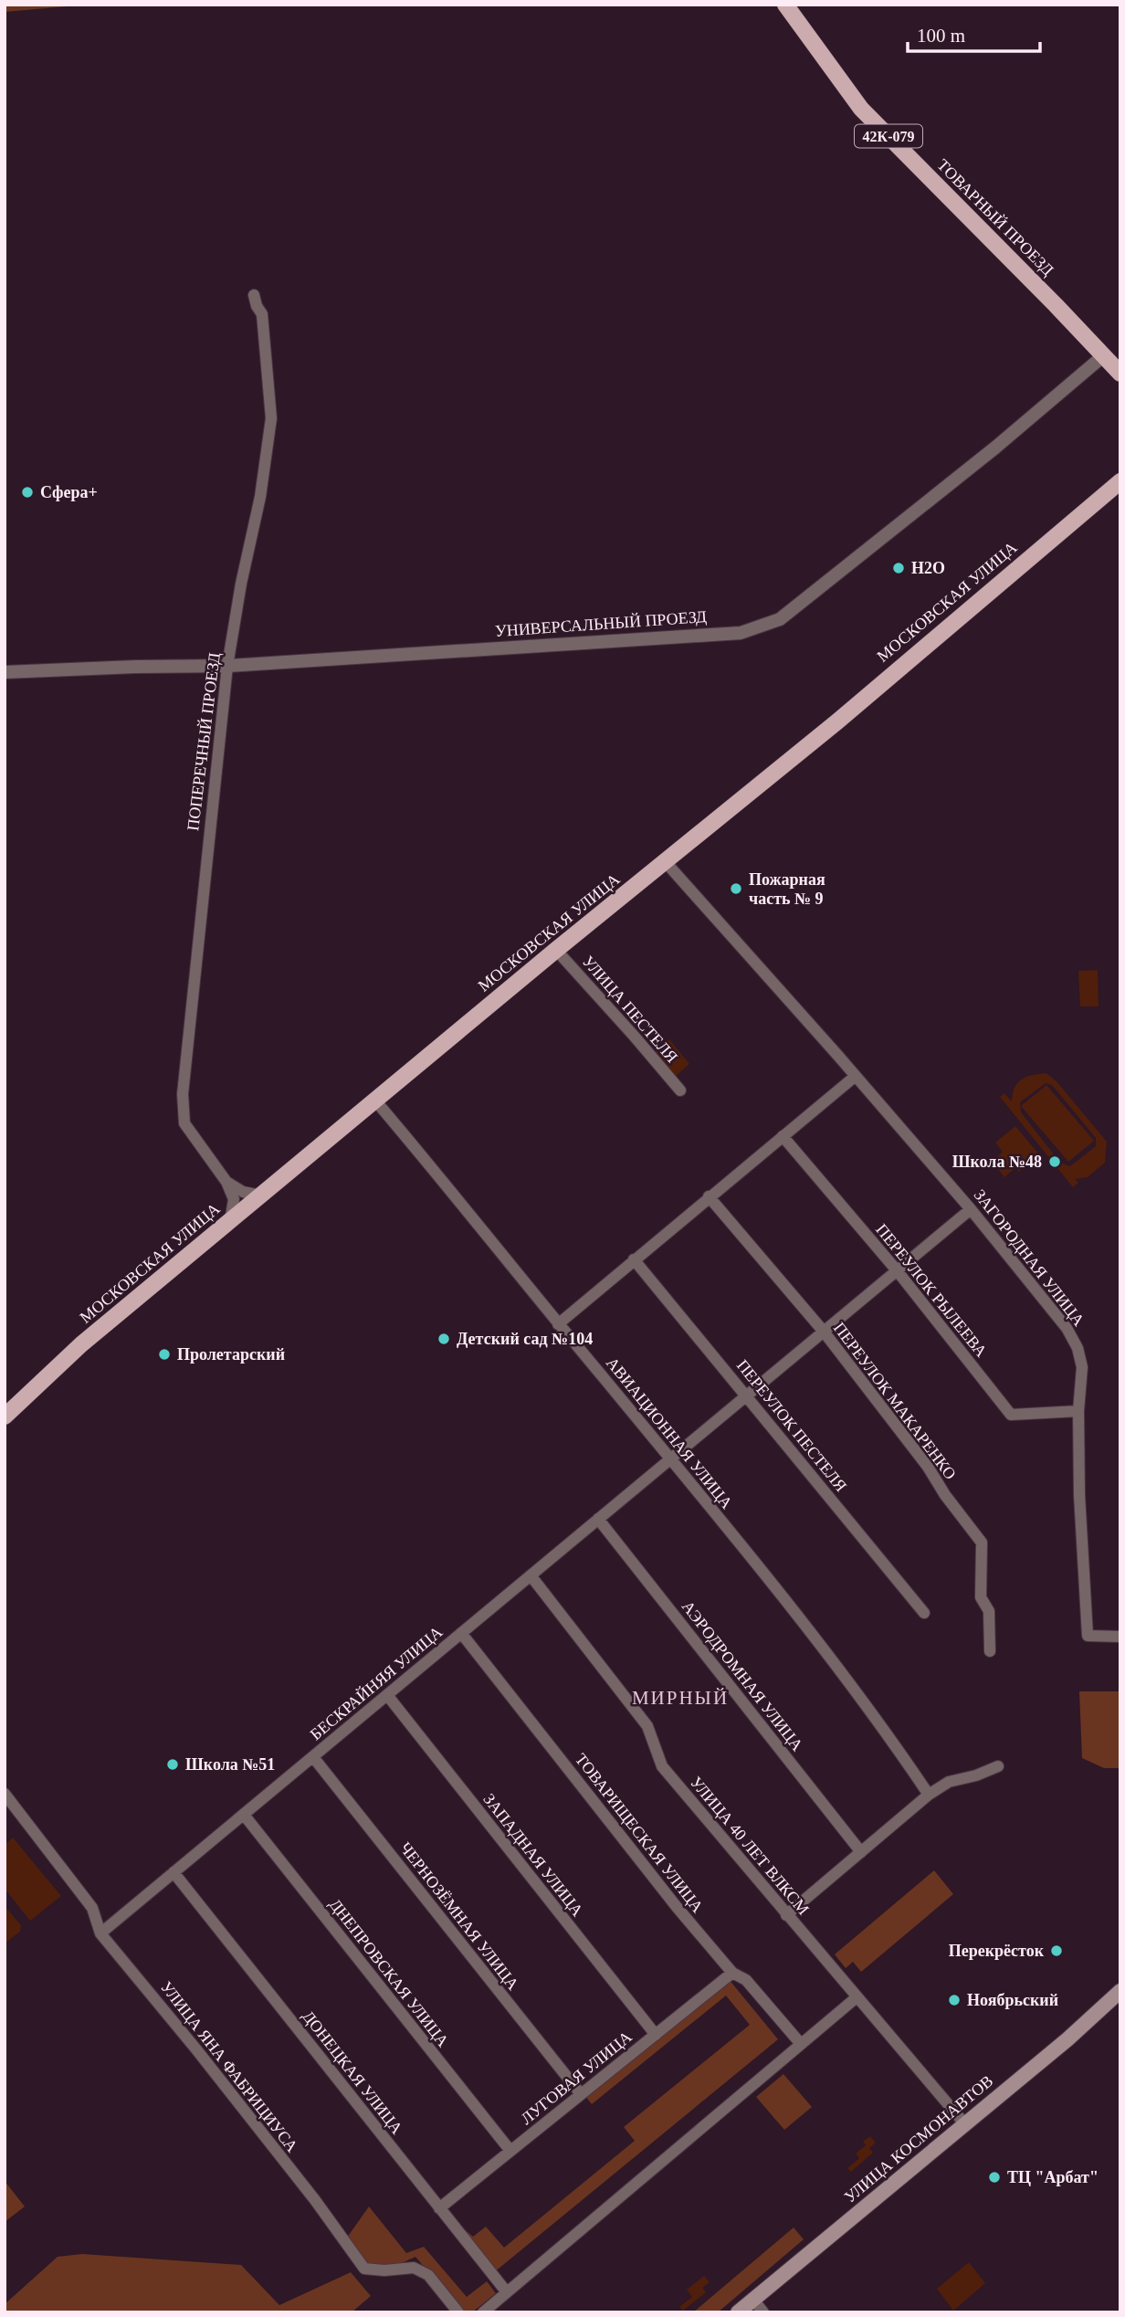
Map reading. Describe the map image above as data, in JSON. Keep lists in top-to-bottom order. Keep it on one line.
{"streets":{"main road":["42К-079","ТОВАРНЫЙ ПРОЕЗД","МОСКОВСКАЯ УЛИЦА","УЛИЦА КОСМОНАВТОВ"],"street":["УНИВЕРСАЛЬНЫЙ ПРОЕЗД","ПОПЕРЕЧНЫЙ ПРОЕЗД","УЛИЦА ПЕСТЕЛЯ","ЗАГОРОДНАЯ УЛИЦА","ПЕРЕУЛОК РЫЛЕЕВА","ПЕРЕУЛОК МАКАРЕНКО","ПЕРЕУЛОК ПЕСТЕЛЯ","АВИАЦИОННАЯ УЛИЦА","АЭРОДРОМНАЯ УЛИЦА","БЕСКРАЙНЯЯ УЛИЦА","ТОВАРИЩЕСКАЯ УЛИЦА","УЛИЦА 40 ЛЕТ ВЛКСМ","ЗАПАДНАЯ УЛИЦА","ЧЕРНОЗЁМНАЯ УЛИЦА","ДНЕПРОВСКАЯ УЛИЦА","УЛИЦА ЯНА ФАБРИЦИУСА","ДОНЕЦКАЯ УЛИЦА","ЛУГОВАЯ УЛИЦА"]},"crossings":[["ТОВАРНЫЙ ПРОЕЗД","УНИВЕРСАЛЬНЫЙ ПРОЕЗД"],["МОСКОВСКАЯ УЛИЦА","ПОПЕРЕЧНЫЙ ПРОЕЗД"],["МОСКОВСКАЯ УЛИЦА","УЛИЦА ПЕСТЕЛЯ"],["МОСКОВСКАЯ УЛИЦА","ЗАГОРОДНАЯ УЛИЦА"],["МОСКОВСКАЯ УЛИЦА","АВИАЦИОННАЯ УЛИЦА"],["УНИВЕРСАЛЬНЫЙ ПРОЕЗД","ПОПЕРЕЧНЫЙ ПРОЕЗД"],["ЗАГОРОДНАЯ УЛИЦА","ПЕРЕУЛОК РЫЛЕЕВА"],["ЗАГОРОДНАЯ УЛИЦА","БЕСКРАЙНЯЯ УЛИЦА"],["ПЕРЕУЛОК РЫЛЕЕВА","БЕСКРАЙНЯЯ УЛИЦА"],["ПЕРЕУЛОК МАКАРЕНКО","БЕСКРАЙНЯЯ УЛИЦА"],["ПЕРЕУЛОК ПЕСТЕЛЯ","БЕСКРАЙНЯЯ УЛИЦА"],["АВИАЦИОННАЯ УЛИЦА","БЕСКРАЙНЯЯ УЛИЦА"],["АЭРОДРОМНАЯ УЛИЦА","БЕСКРАЙНЯЯ УЛИЦА"],["БЕСКРАЙНЯЯ УЛИЦА","ТОВАРИЩЕСКАЯ УЛИЦА"],["БЕСКРАЙНЯЯ УЛИЦА","УЛИЦА 40 ЛЕТ ВЛКСМ"],["БЕСКРАЙНЯЯ УЛИЦА","ЗАПАДНАЯ УЛИЦА"],["БЕСКРАЙНЯЯ УЛИЦА","ЧЕРНОЗЁМНАЯ УЛИЦА"],["БЕСКРАЙНЯЯ УЛИЦА","ДНЕПРОВСКАЯ УЛИЦА"],["БЕСКРАЙНЯЯ УЛИЦА","УЛИЦА ЯНА ФАБРИЦИУСА"],["БЕСКРАЙНЯЯ УЛИЦА","ДОНЕЦКАЯ УЛИЦА"],["ТОВАРИЩЕСКАЯ УЛИЦА","ЛУГОВАЯ УЛИЦА"],["УЛИЦА 40 ЛЕТ ВЛКСМ","УЛИЦА КОСМОНАВТОВ"],["ЗАПАДНАЯ УЛИЦА","ЛУГОВАЯ УЛИЦА"],["ЧЕРНОЗЁМНАЯ УЛИЦА","ЛУГОВАЯ УЛИЦА"],["ДНЕПРОВСКАЯ УЛИЦА","ЛУГОВАЯ УЛИЦА"],["ДОНЕЦКАЯ УЛИЦА","ЛУГОВАЯ УЛИЦА"]],"districts":["МИРНЫЙ"],"places":["Сфера+","Н2О","Пожарная часть № 9","Школа №48","Детский сад №104","Пролетарский","Школа №51","Перекрёсток","Ноябрьский","ТЦ \"Арбат\""],"scale_bar":"100 m"}
